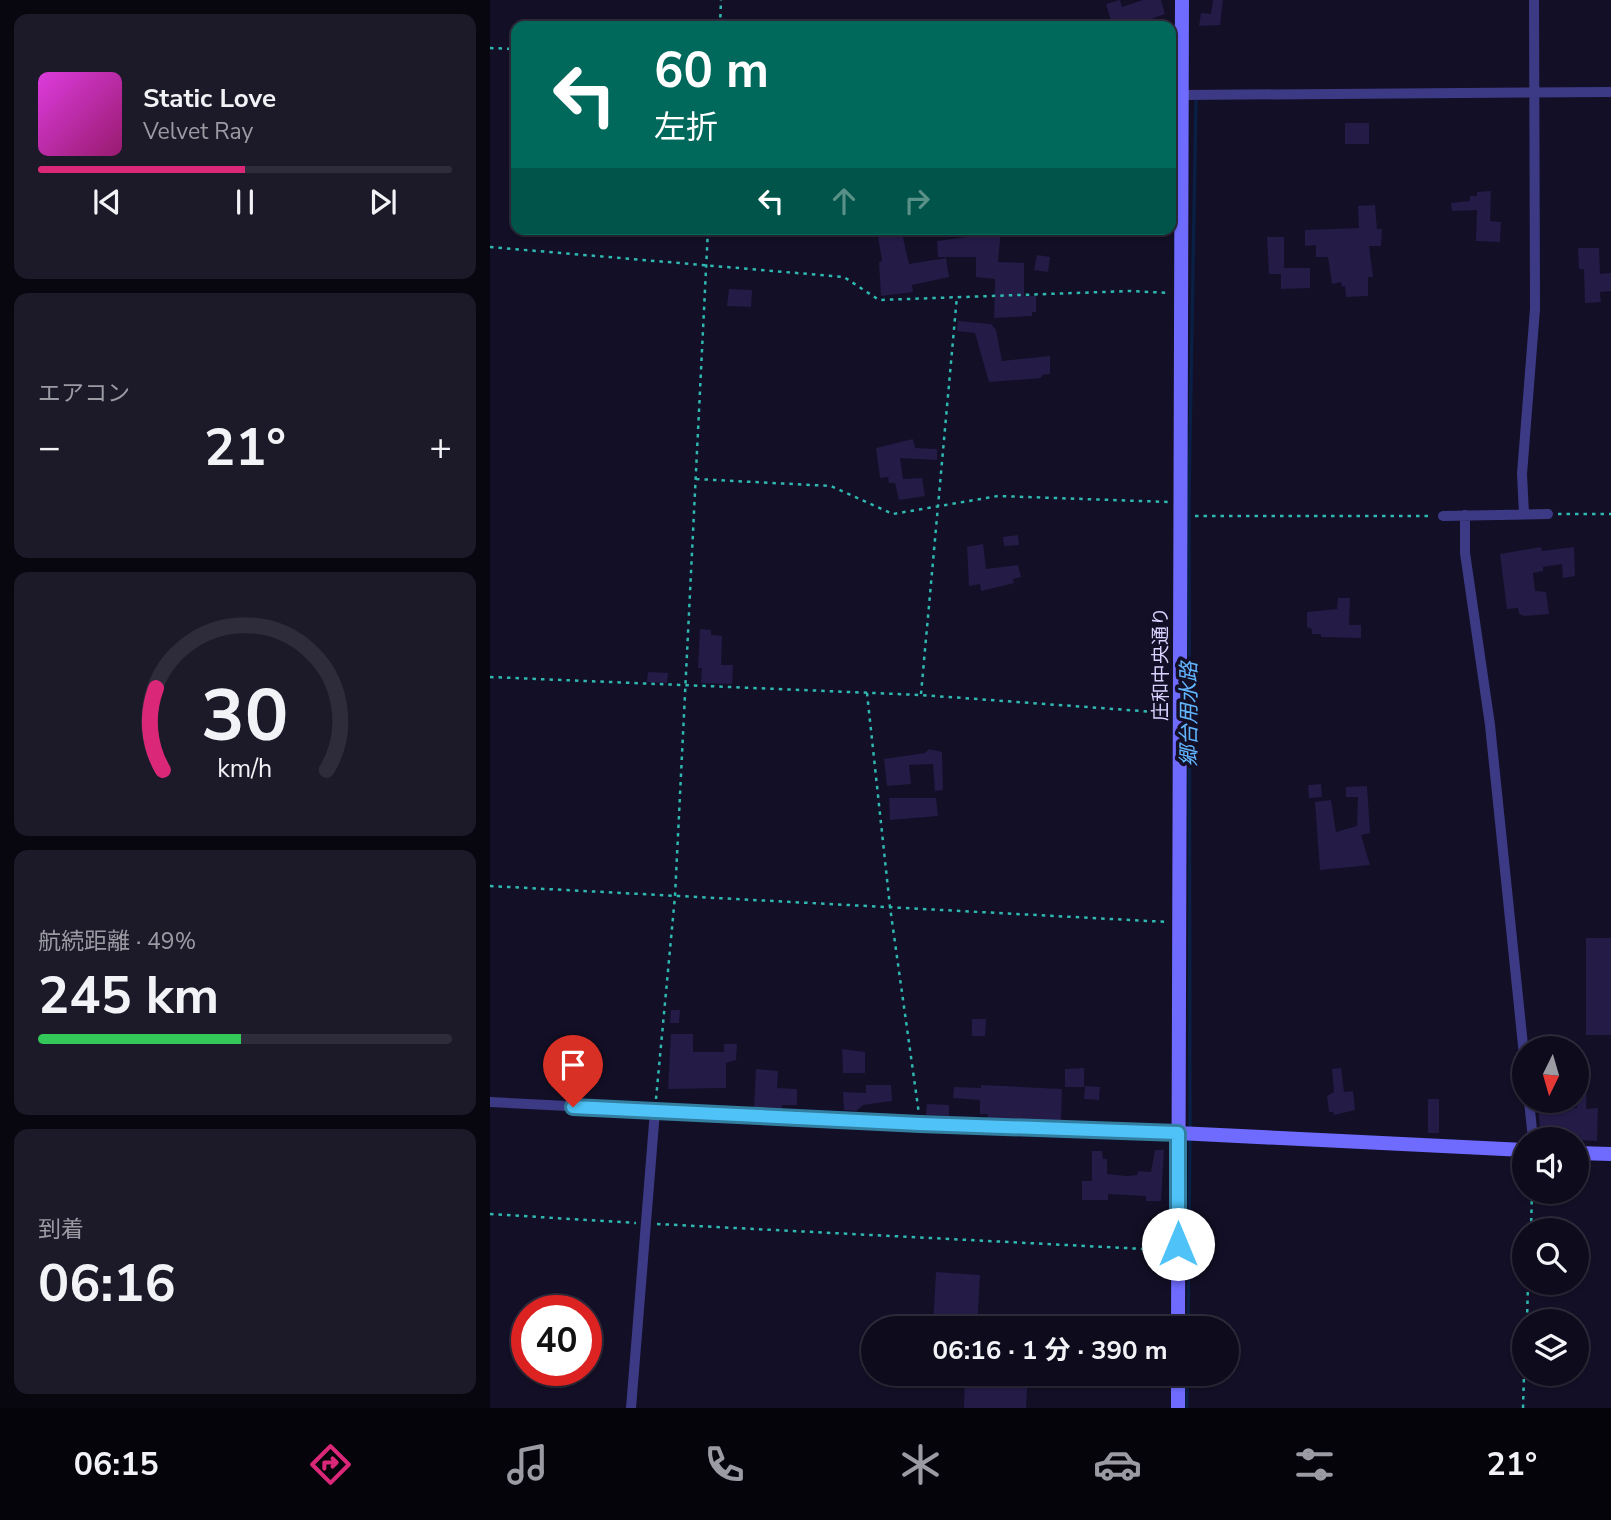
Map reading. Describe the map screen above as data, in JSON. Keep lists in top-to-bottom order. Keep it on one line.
{"streets":{"street":["庄和中央通り"]},"water":["郷台用水路"],"north":"bottom","page":{"turn":["60 m","左折"],"song":["Static Love","Velvet Ray"],"tile":["エアコン",["航続距離 · 49%","245 km"],["到着","06:16"]],"heat":["−","21°","+"],"limit":"40","trip":"06:16 · 1 分 · 390 m","tabs":["06:15","21°"],"gauge":["30","km/h"]}}
